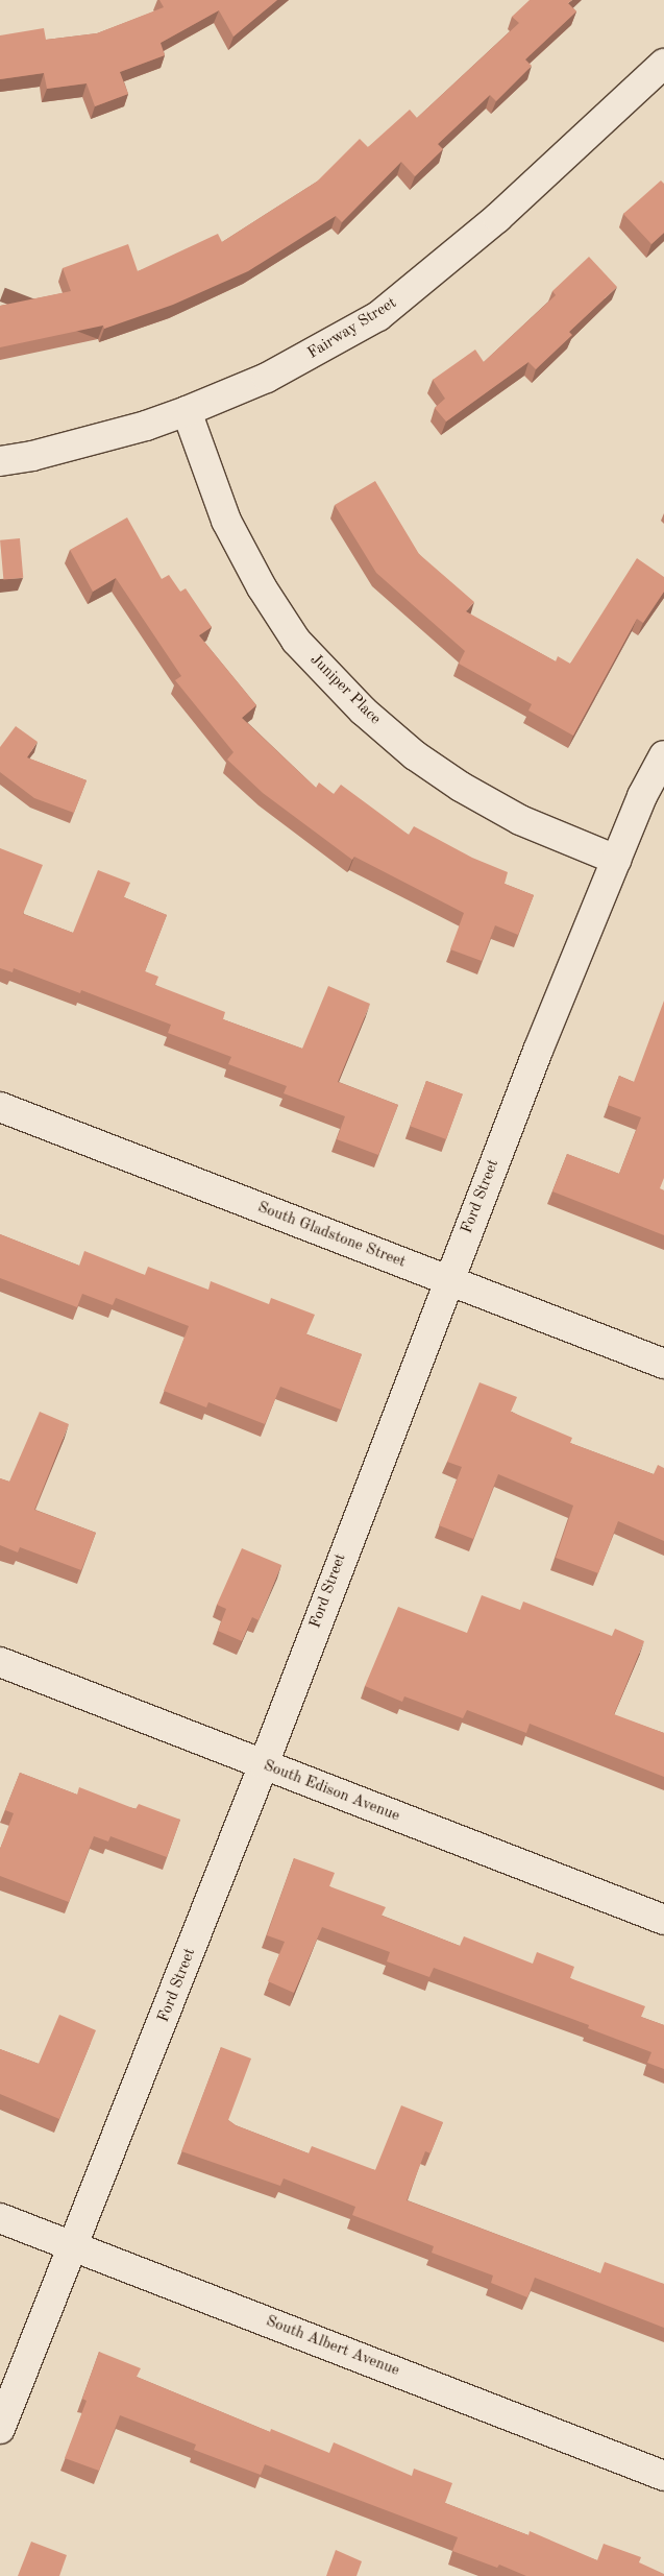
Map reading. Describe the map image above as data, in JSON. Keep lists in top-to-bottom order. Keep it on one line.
{"streets":{"street":["Fairway Street","Juniper Place","Ford Street","South Gladstone Street","South Edison Avenue","South Albert Avenue"]},"crossings":[["Fairway Street","Juniper Place"],["Juniper Place","Ford Street"],["Ford Street","South Gladstone Street"],["Ford Street","South Edison Avenue"],["Ford Street","South Albert Avenue"]]}
